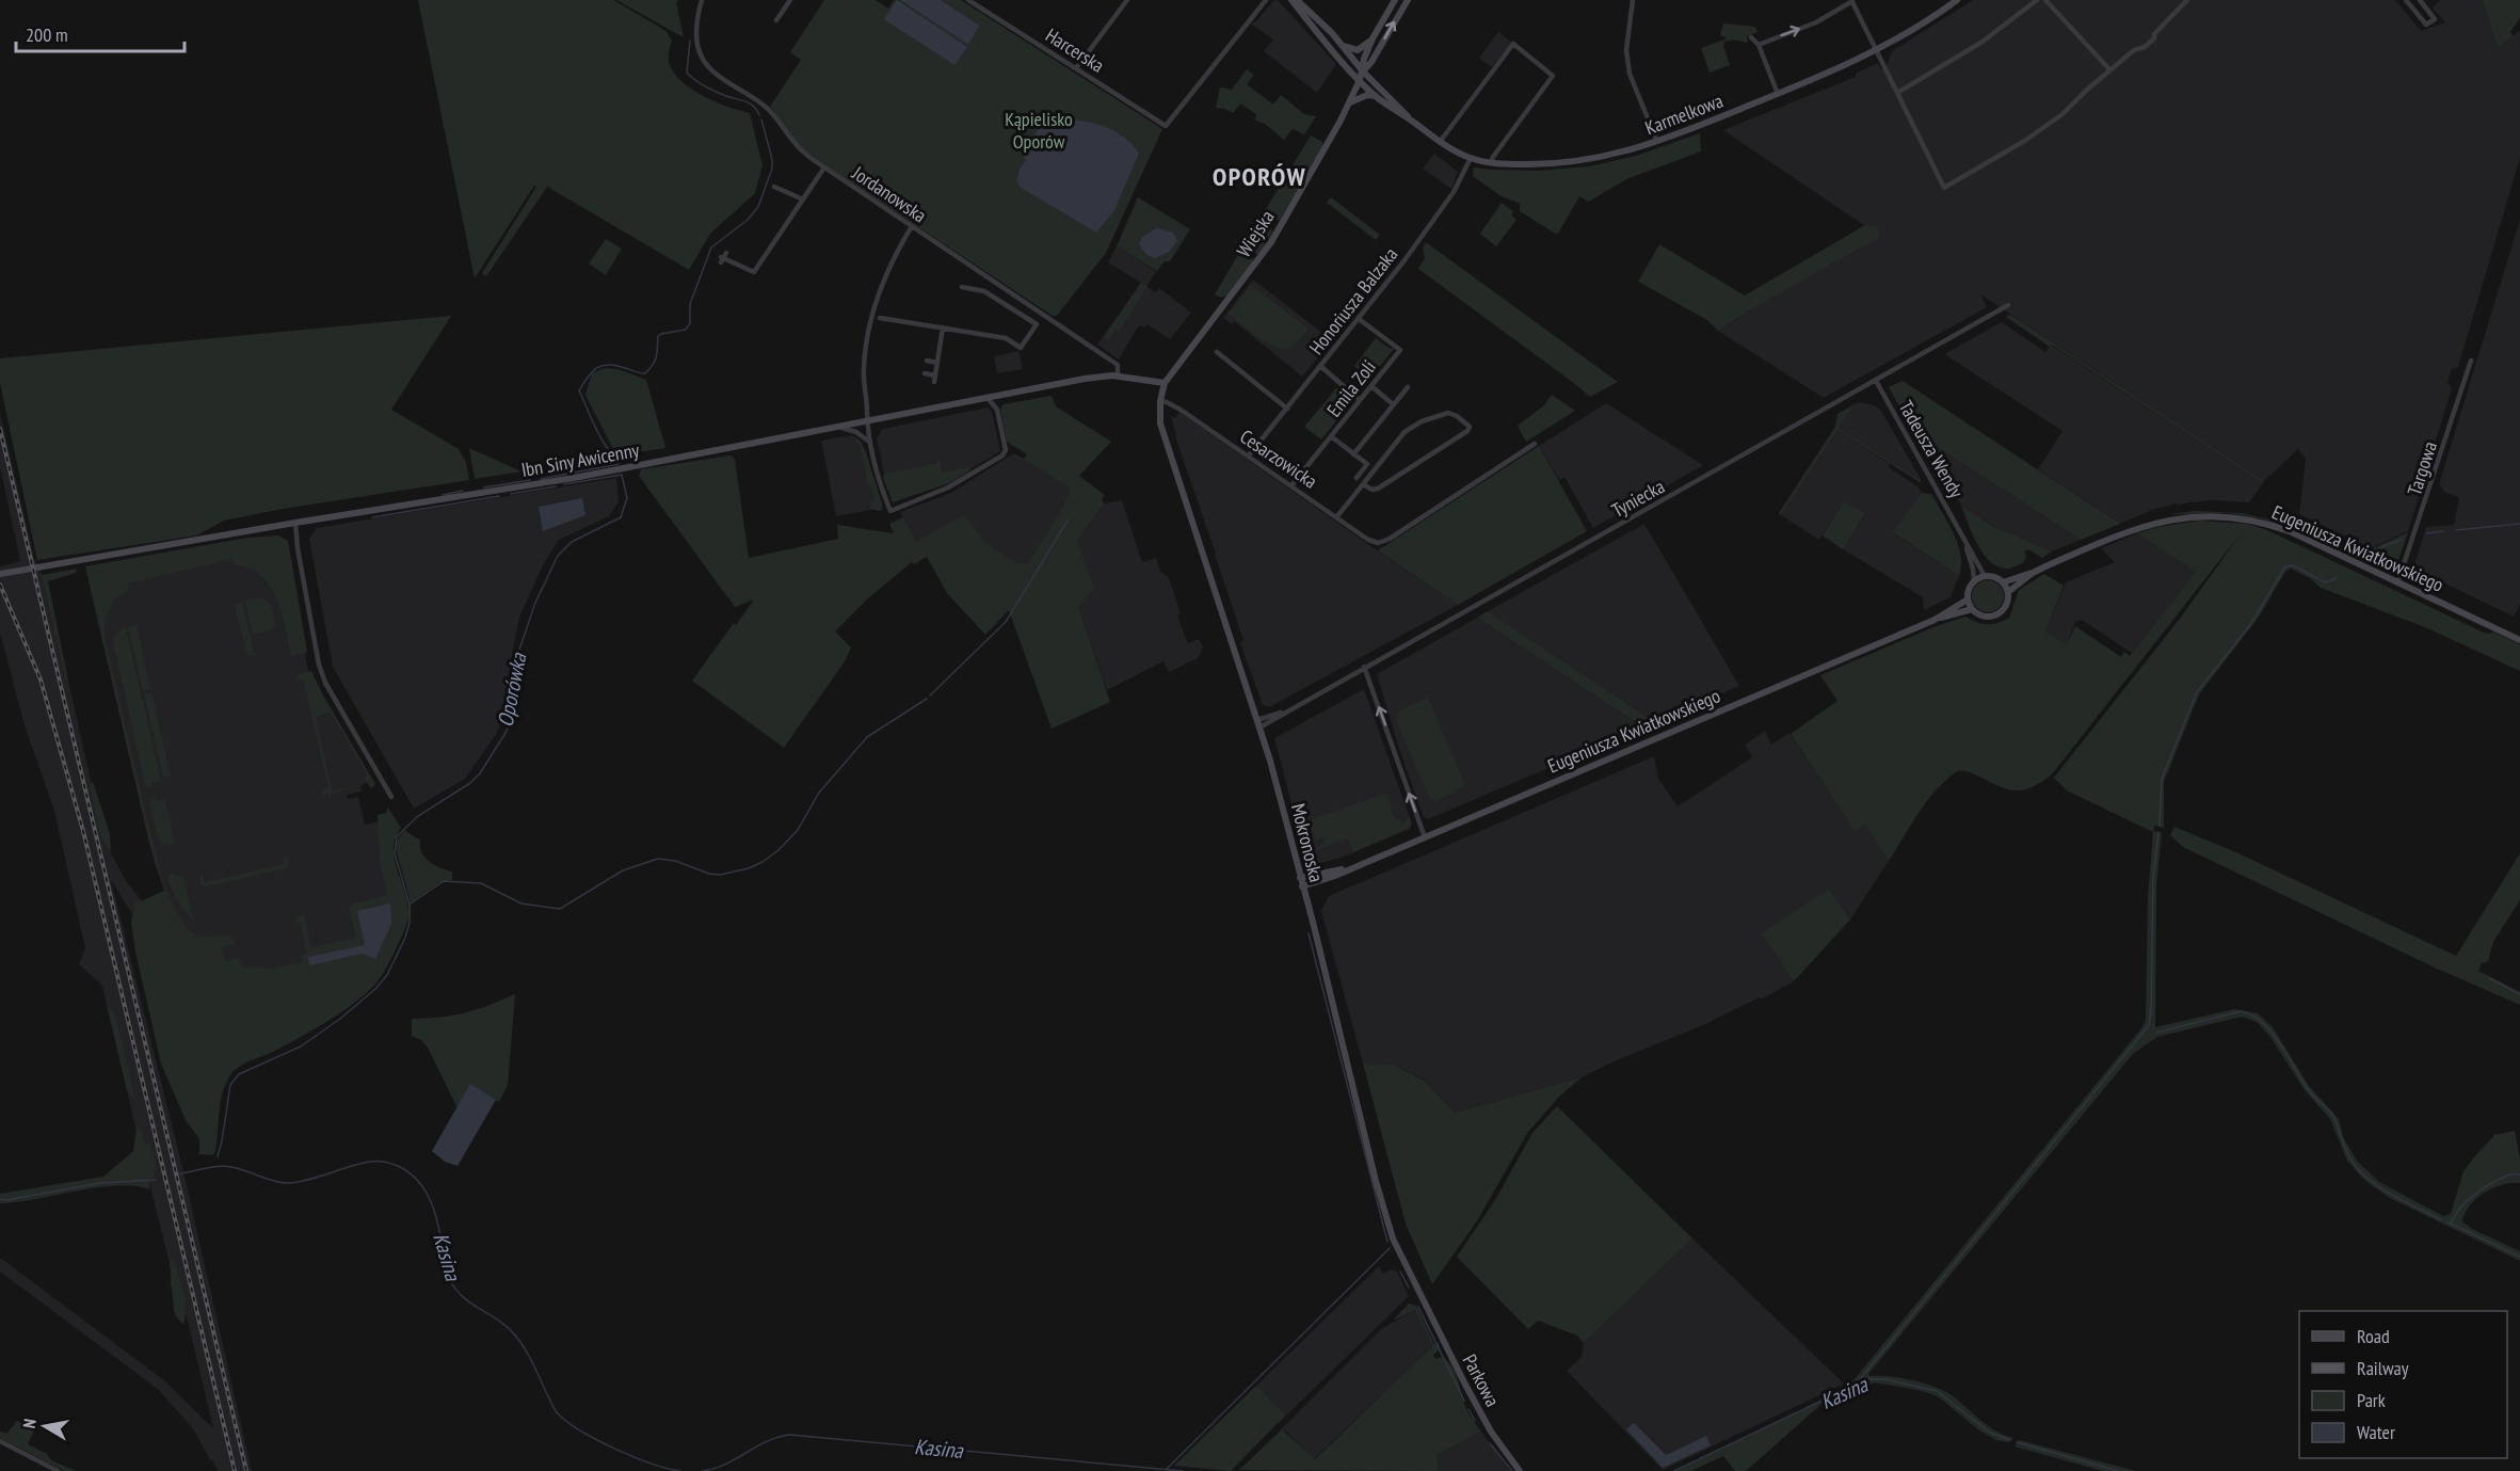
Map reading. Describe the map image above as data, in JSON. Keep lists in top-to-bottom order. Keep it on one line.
{"streets":{"main road":["Karmelkowa","Wiejska","Ibn Siny Awicenny","Eugeniusza Kwiatkowskiego","Mokronoska","Parkowa"],"street":["Harcerska","Jordanowska","Honoriusza Balzaka","Emila Zoli","Tadeusza Wendy","Cesarzowicka","Targowa","Tyniecka"]},"crossings":[["Karmelkowa","Wiejska"],["Karmelkowa","Honoriusza Balzaka"],["Jordanowska","Ibn Siny Awicenny"],["Wiejska","Cesarzowicka"],["Wiejska","Ibn Siny Awicenny"],["Wiejska","Mokronoska"],["Honoriusza Balzaka","Emila Zoli"],["Honoriusza Balzaka","Cesarzowicka"],["Emila Zoli","Cesarzowicka"],["Tadeusza Wendy","Tyniecka"],["Tadeusza Wendy","Eugeniusza Kwiatkowskiego"],["Cesarzowicka","Mokronoska"],["Targowa","Eugeniusza Kwiatkowskiego"],["Tyniecka","Mokronoska"],["Eugeniusza Kwiatkowskiego","Mokronoska"],["Mokronoska","Parkowa"]],"districts":["OPORÓW"],"water":["Oporówka","Kasina"],"parks":["Kąpielisko Oporów"],"legend":["Road","Railway","Park","Water"],"scale_bar":"200 m","north":"left"}
